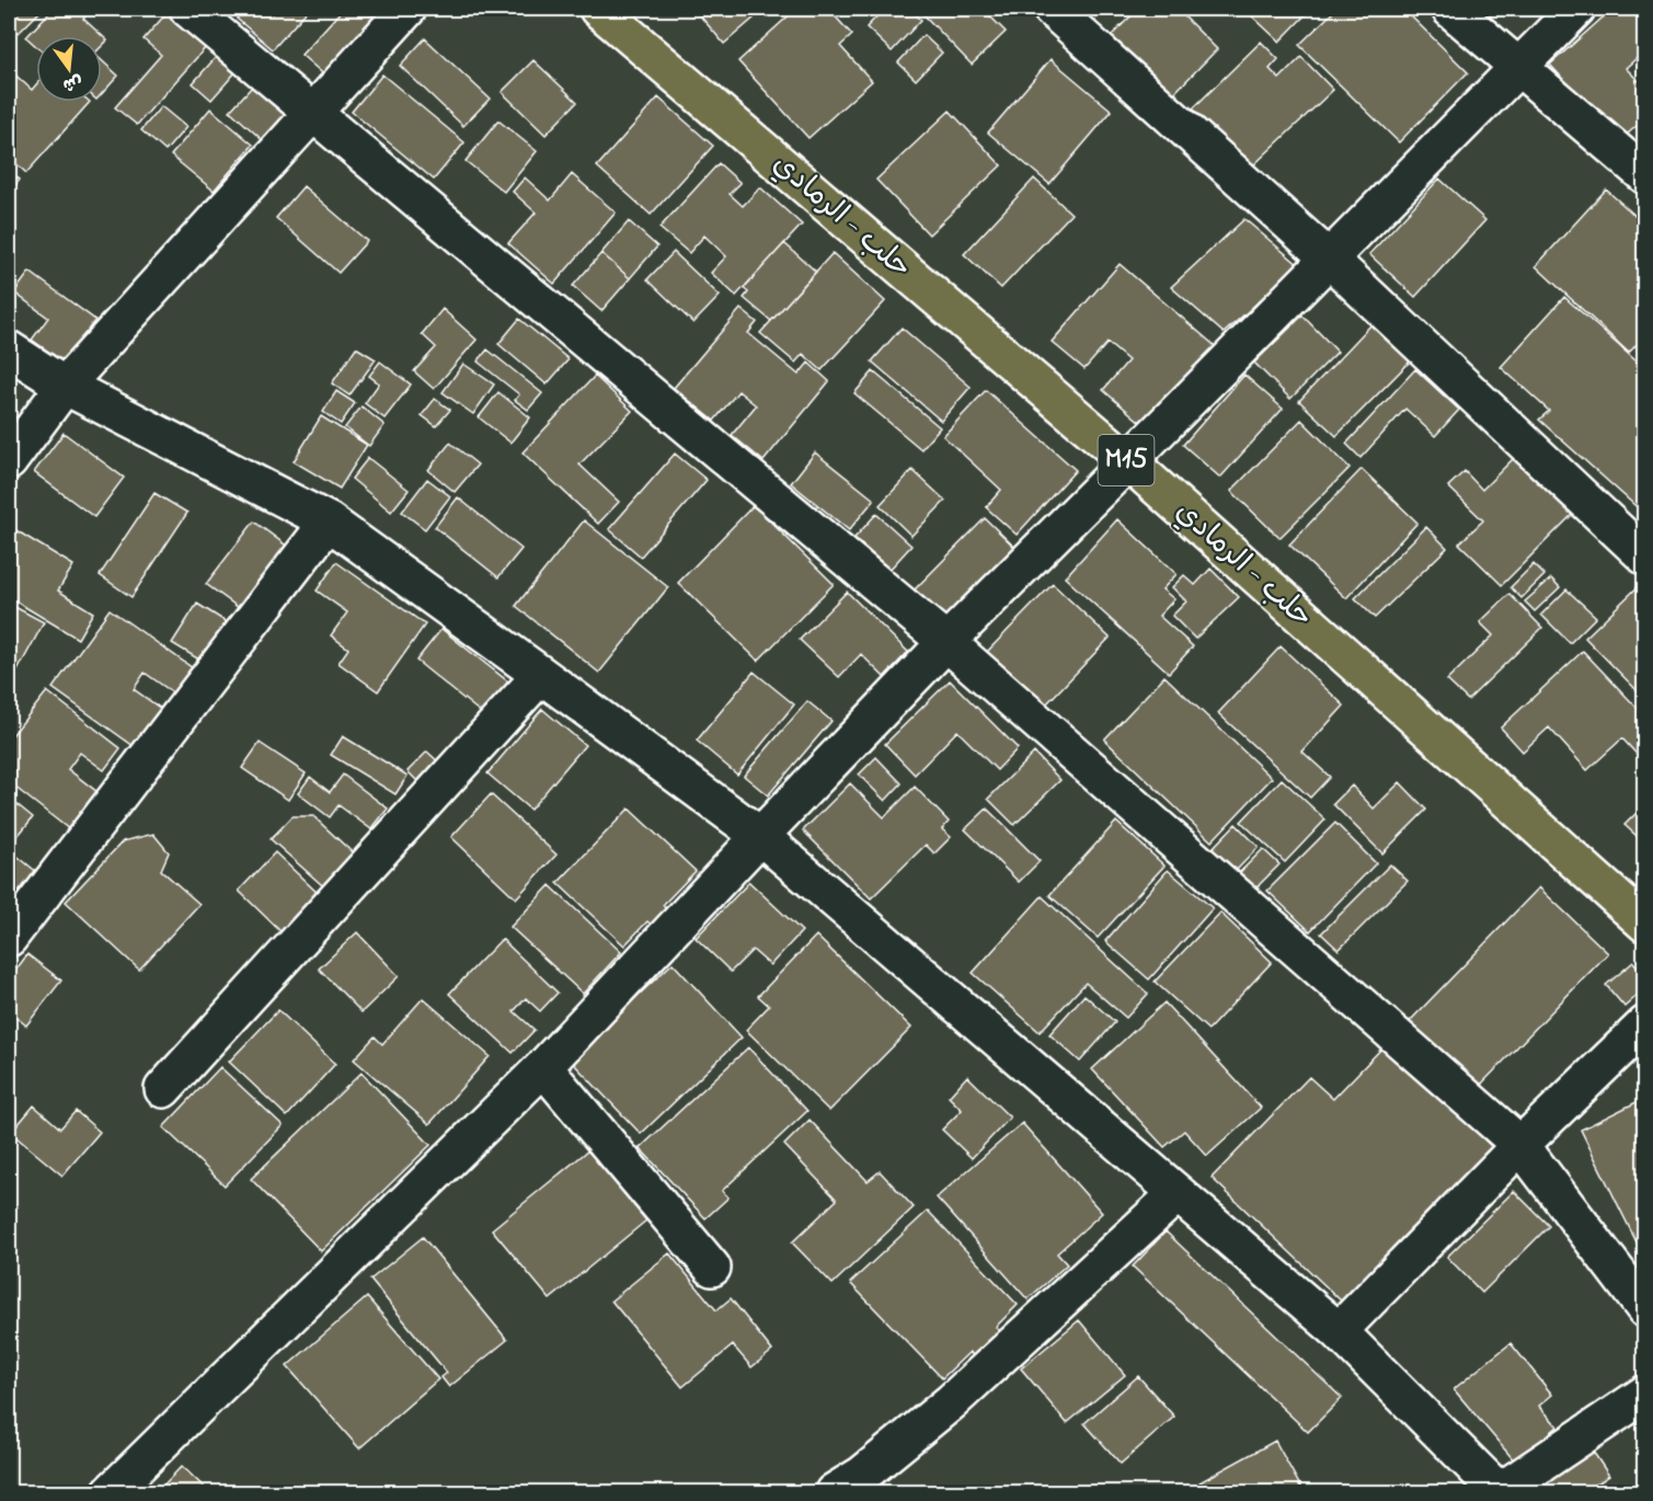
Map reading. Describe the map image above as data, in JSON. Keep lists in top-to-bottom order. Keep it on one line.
{"streets":{"highway":["حلب - الرمادي","M15"]},"north":"bottom"}
